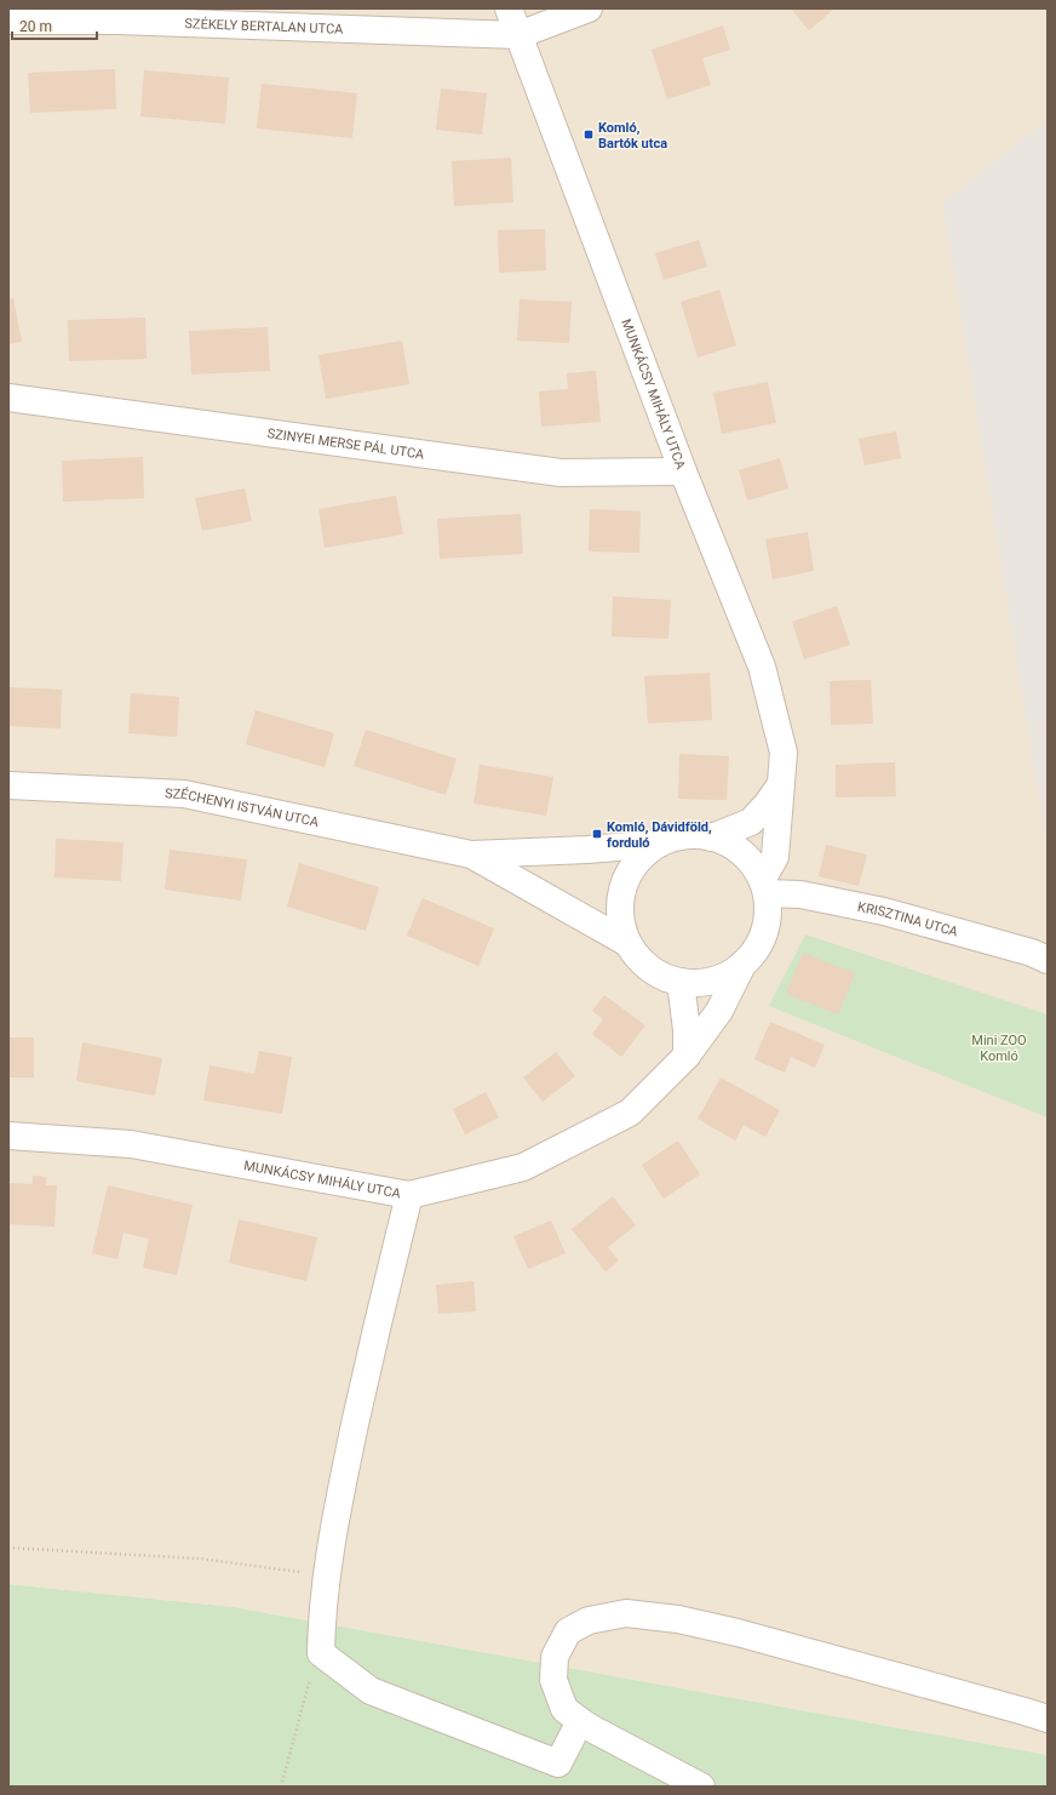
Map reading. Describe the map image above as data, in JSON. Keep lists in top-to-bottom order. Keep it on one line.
{"streets":{"street":["SZÉKELY BERTALAN UTCA","MUNKÁCSY MIHÁLY UTCA","SZINYEI MERSE PÁL UTCA","SZÉCHENYI ISTVÁN UTCA","KRISZTINA UTCA"]},"crossings":[["SZÉKELY BERTALAN UTCA","MUNKÁCSY MIHÁLY UTCA"],["MUNKÁCSY MIHÁLY UTCA","SZINYEI MERSE PÁL UTCA"],["MUNKÁCSY MIHÁLY UTCA","SZÉCHENYI ISTVÁN UTCA"],["MUNKÁCSY MIHÁLY UTCA","KRISZTINA UTCA"],["SZÉCHENYI ISTVÁN UTCA","KRISZTINA UTCA"]],"parks":["Mini ZOO Komló"],"places":{"transit":["Komló, Bartók utca","Komló, Dávidföld, forduló"]},"scale_bar":"20 m"}
